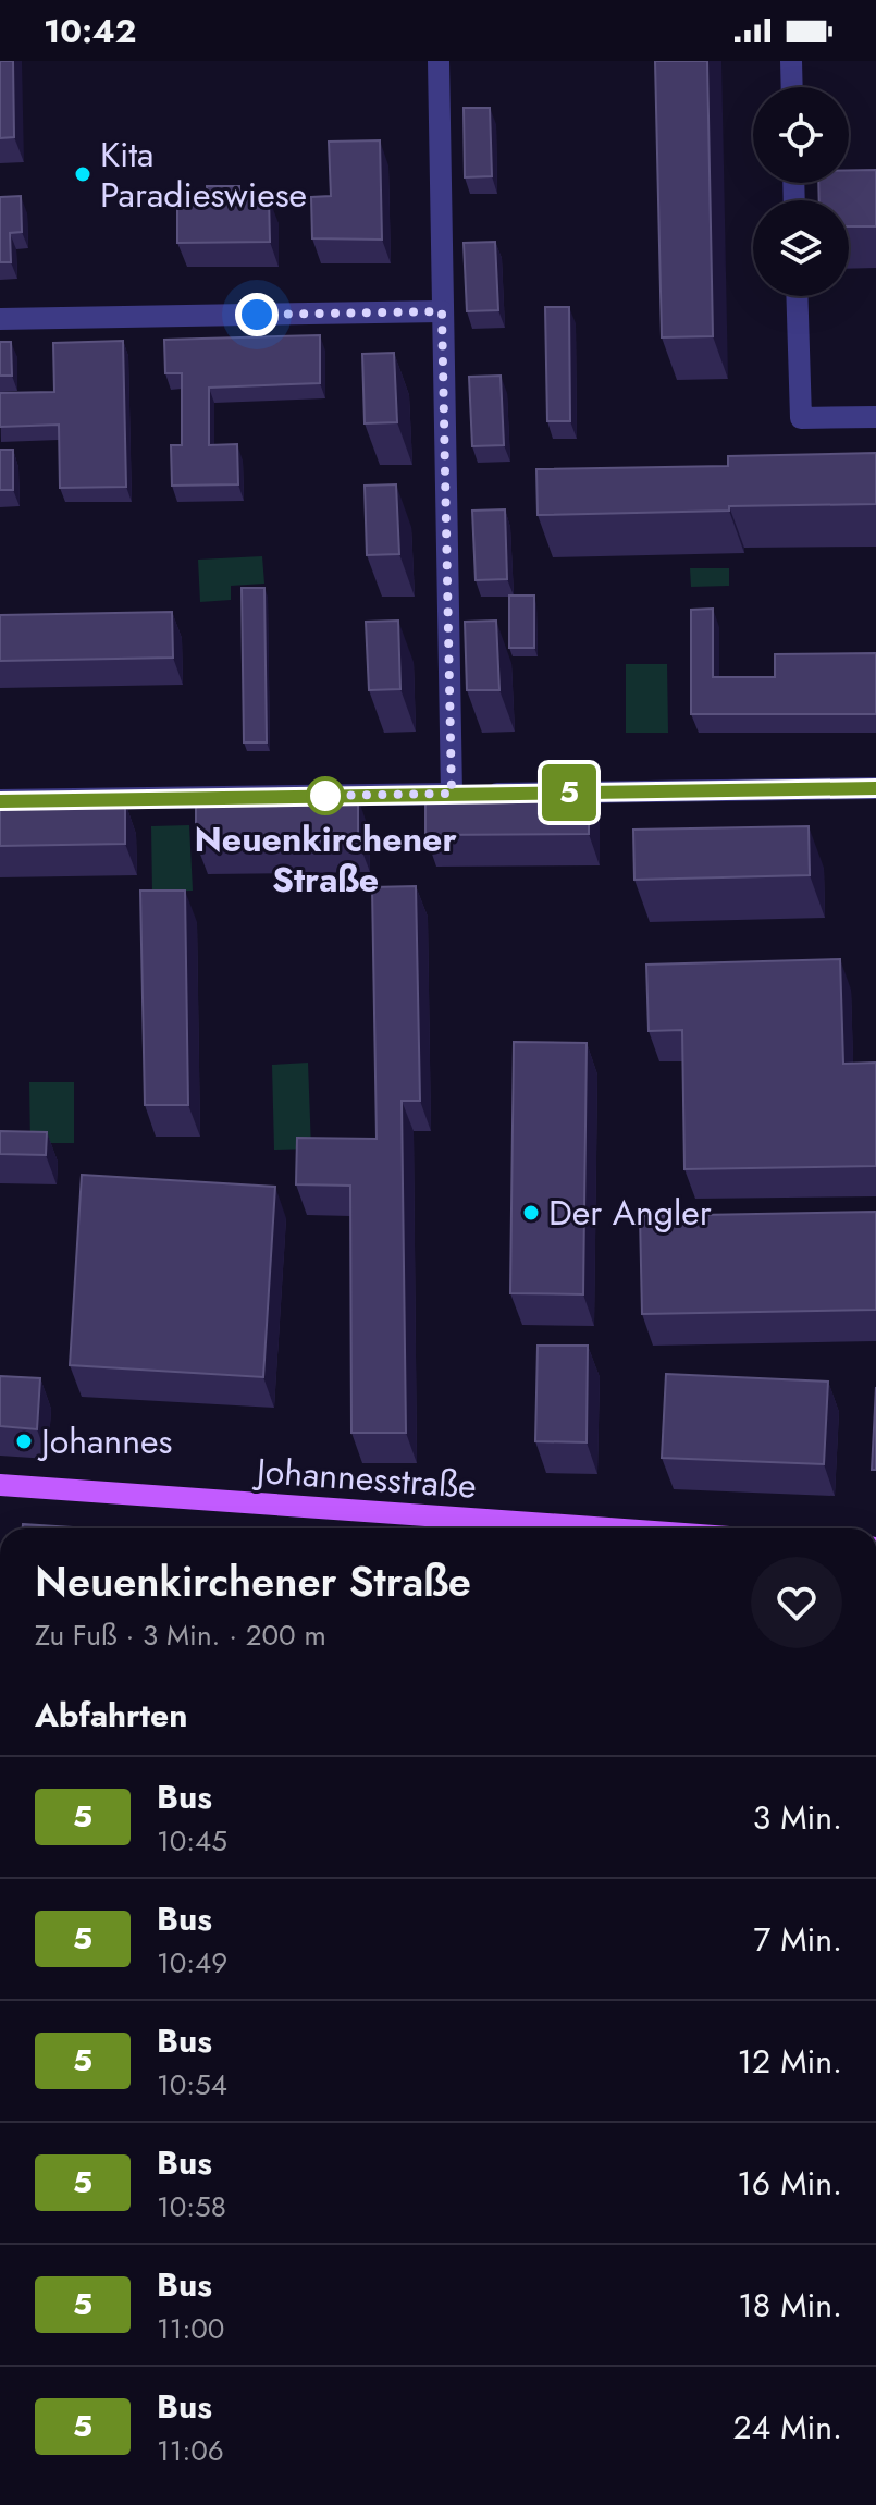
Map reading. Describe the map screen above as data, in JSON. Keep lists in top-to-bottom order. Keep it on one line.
{"streets":{"main road":["Johannesstraße"]},"places":["Kita Paradieswiese","Neuenkirchener Straße","Der Angler","Johannes"],"lines":["bus line 5"],"page":{"status":"10:42","on_map":"5","heading":[["Neuenkirchener Straße","Zu Fuß · 3 Min. · 200 m"],"Abfahrten"],"list":[{"mark":"5","name":"Bus","note":"10:45","value":"3 Min."},{"mark":"5","name":"Bus","note":"10:49","value":"7 Min."},{"mark":"5","name":"Bus","note":"10:54","value":"12 Min."},{"mark":"5","name":"Bus","note":"10:58","value":"16 Min."},{"mark":"5","name":"Bus","note":"11:00","value":"18 Min."},{"mark":"5","name":"Bus","note":"11:06","value":"24 Min."}]}}
